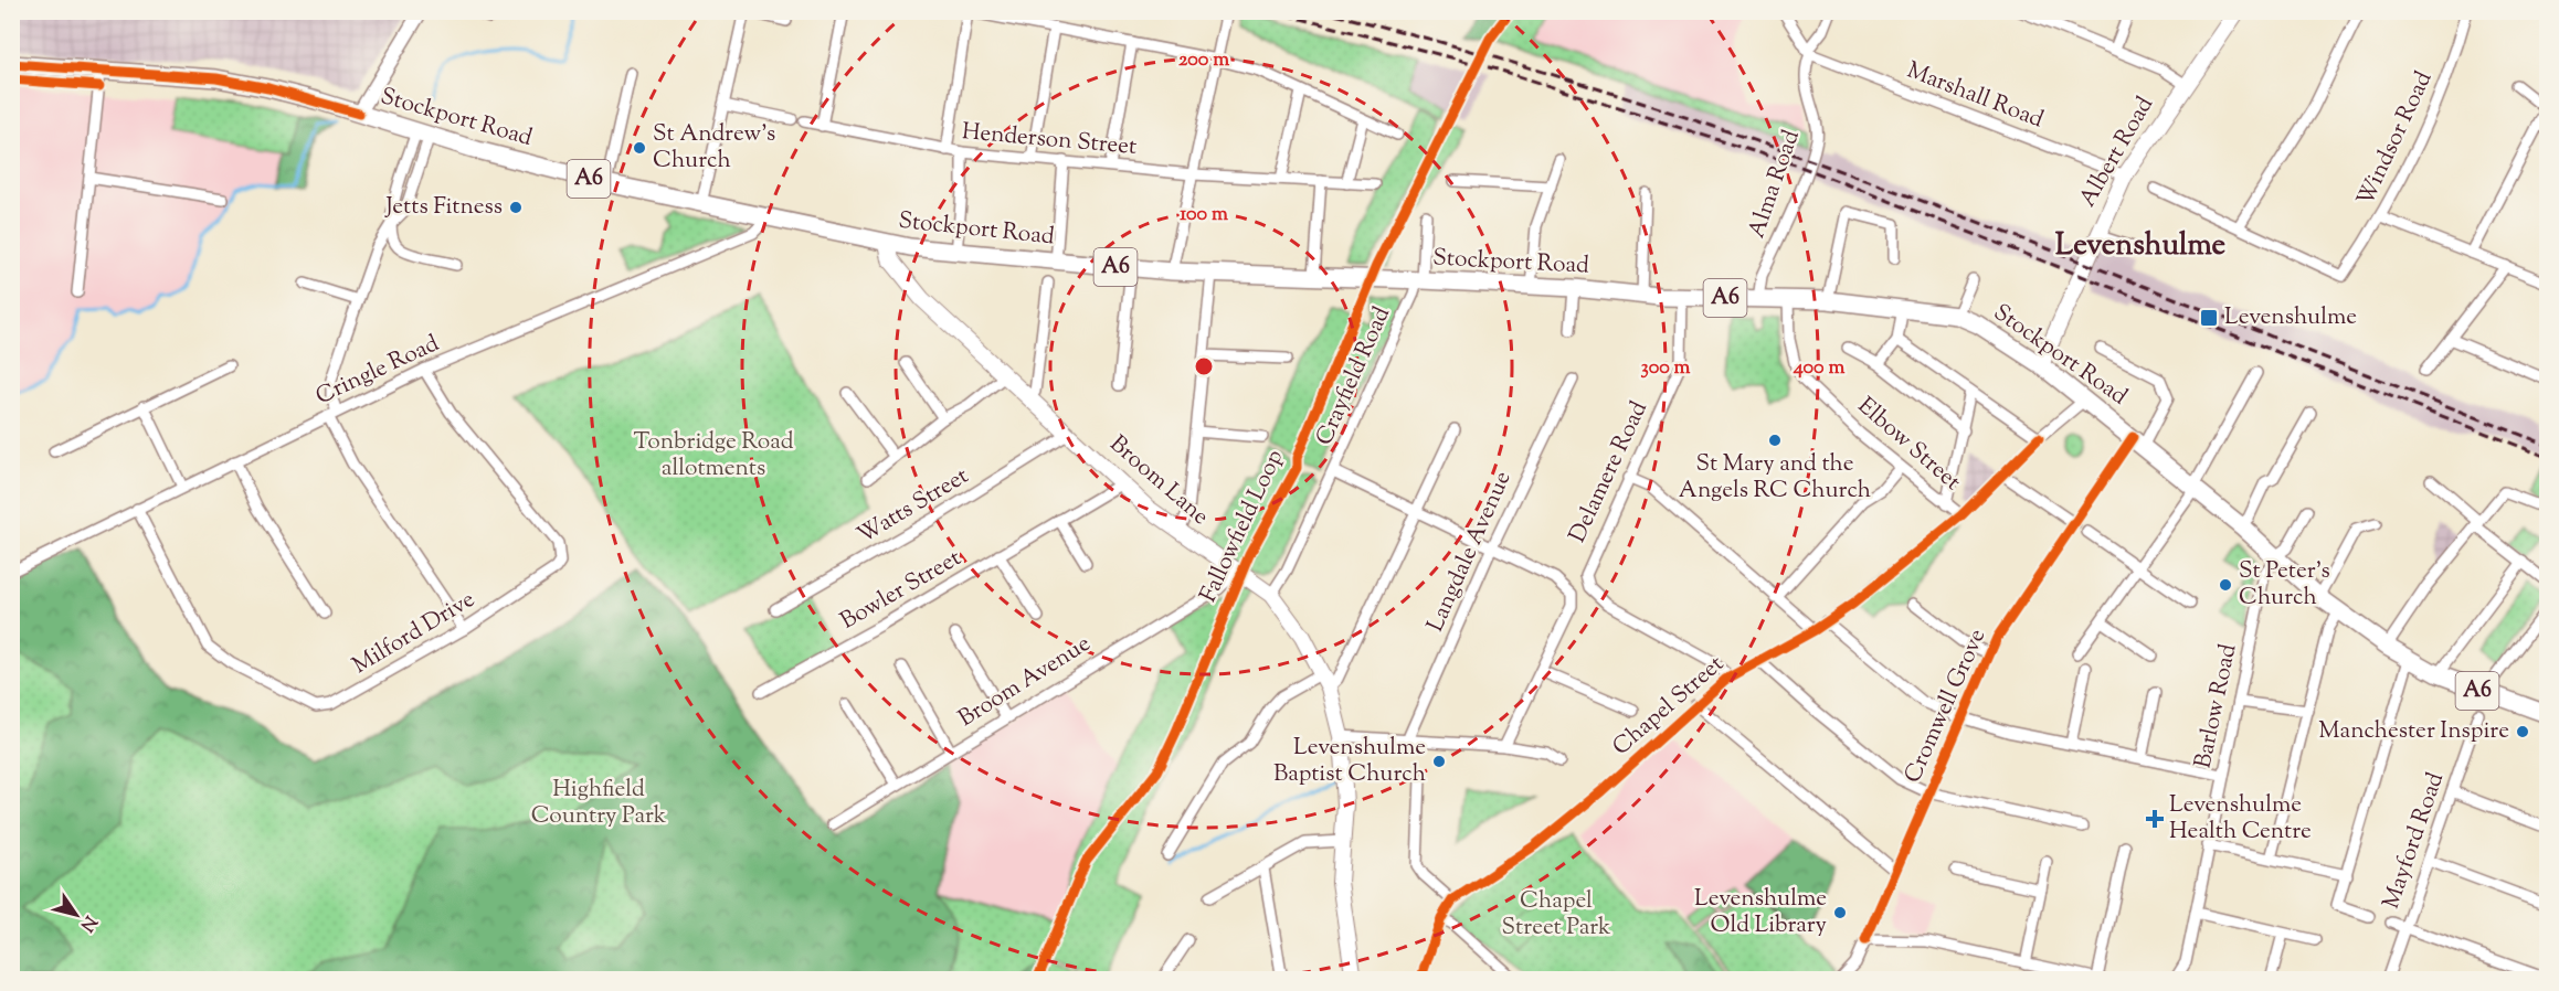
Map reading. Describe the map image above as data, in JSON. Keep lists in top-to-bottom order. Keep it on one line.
{"streets":{"highway":["Stockport Road","A6"],"main road":["Albert Road","Broom Lane"],"street":["Marshall Road","Windsor Road","Henderson Street","Alma Road","Cringle Road","Crayfield Road","Elbow Street","Delamere Road","Watts Street","Langdale Avenue","Bowler Street","Milford Drive","Broom Avenue","Chapel Street","Cromwell Grove","Barlow Road","Mayford Road"],"cycle path":["Fallowfield Loop"]},"crossings":[["Marshall Road","Albert Road"],["Marshall Road","Alma Road"],["Stockport Road","Albert Road"],["Stockport Road","A6"],["Stockport Road","Alma Road"],["Stockport Road","Cringle Road"],["Stockport Road","Crayfield Road"],["Stockport Road","Elbow Street"],["Stockport Road","Delamere Road"],["Stockport Road","Broom Lane"],["Stockport Road","Chapel Street"],["Stockport Road","Cromwell Grove"],["Stockport Road","Barlow Road"],["Cringle Road","Milford Drive"],["Crayfield Road","Broom Lane"],["Elbow Street","Chapel Street"],["Delamere Road","Chapel Street"],["Broom Lane","Watts Street"],["Broom Lane","Bowler Street"],["Broom Lane","Broom Avenue"]],"districts":["Levenshulme"],"parks":["Tonbridge Road allotments","Highfield Country Park","Chapel Street Park"],"places":{"other":["St Andrew's Church","Jetts Fitness","St Mary and the Angels RC Church","St Peter's Church","Manchester Inspire","Levenshulme Baptist Church","Levenshulme Old Library"],"transit":["Levenshulme"],"health":["Levenshulme Health Centre"]},"north":"bottom right","rings":["200 m","100 m","300 m","400 m"]}
